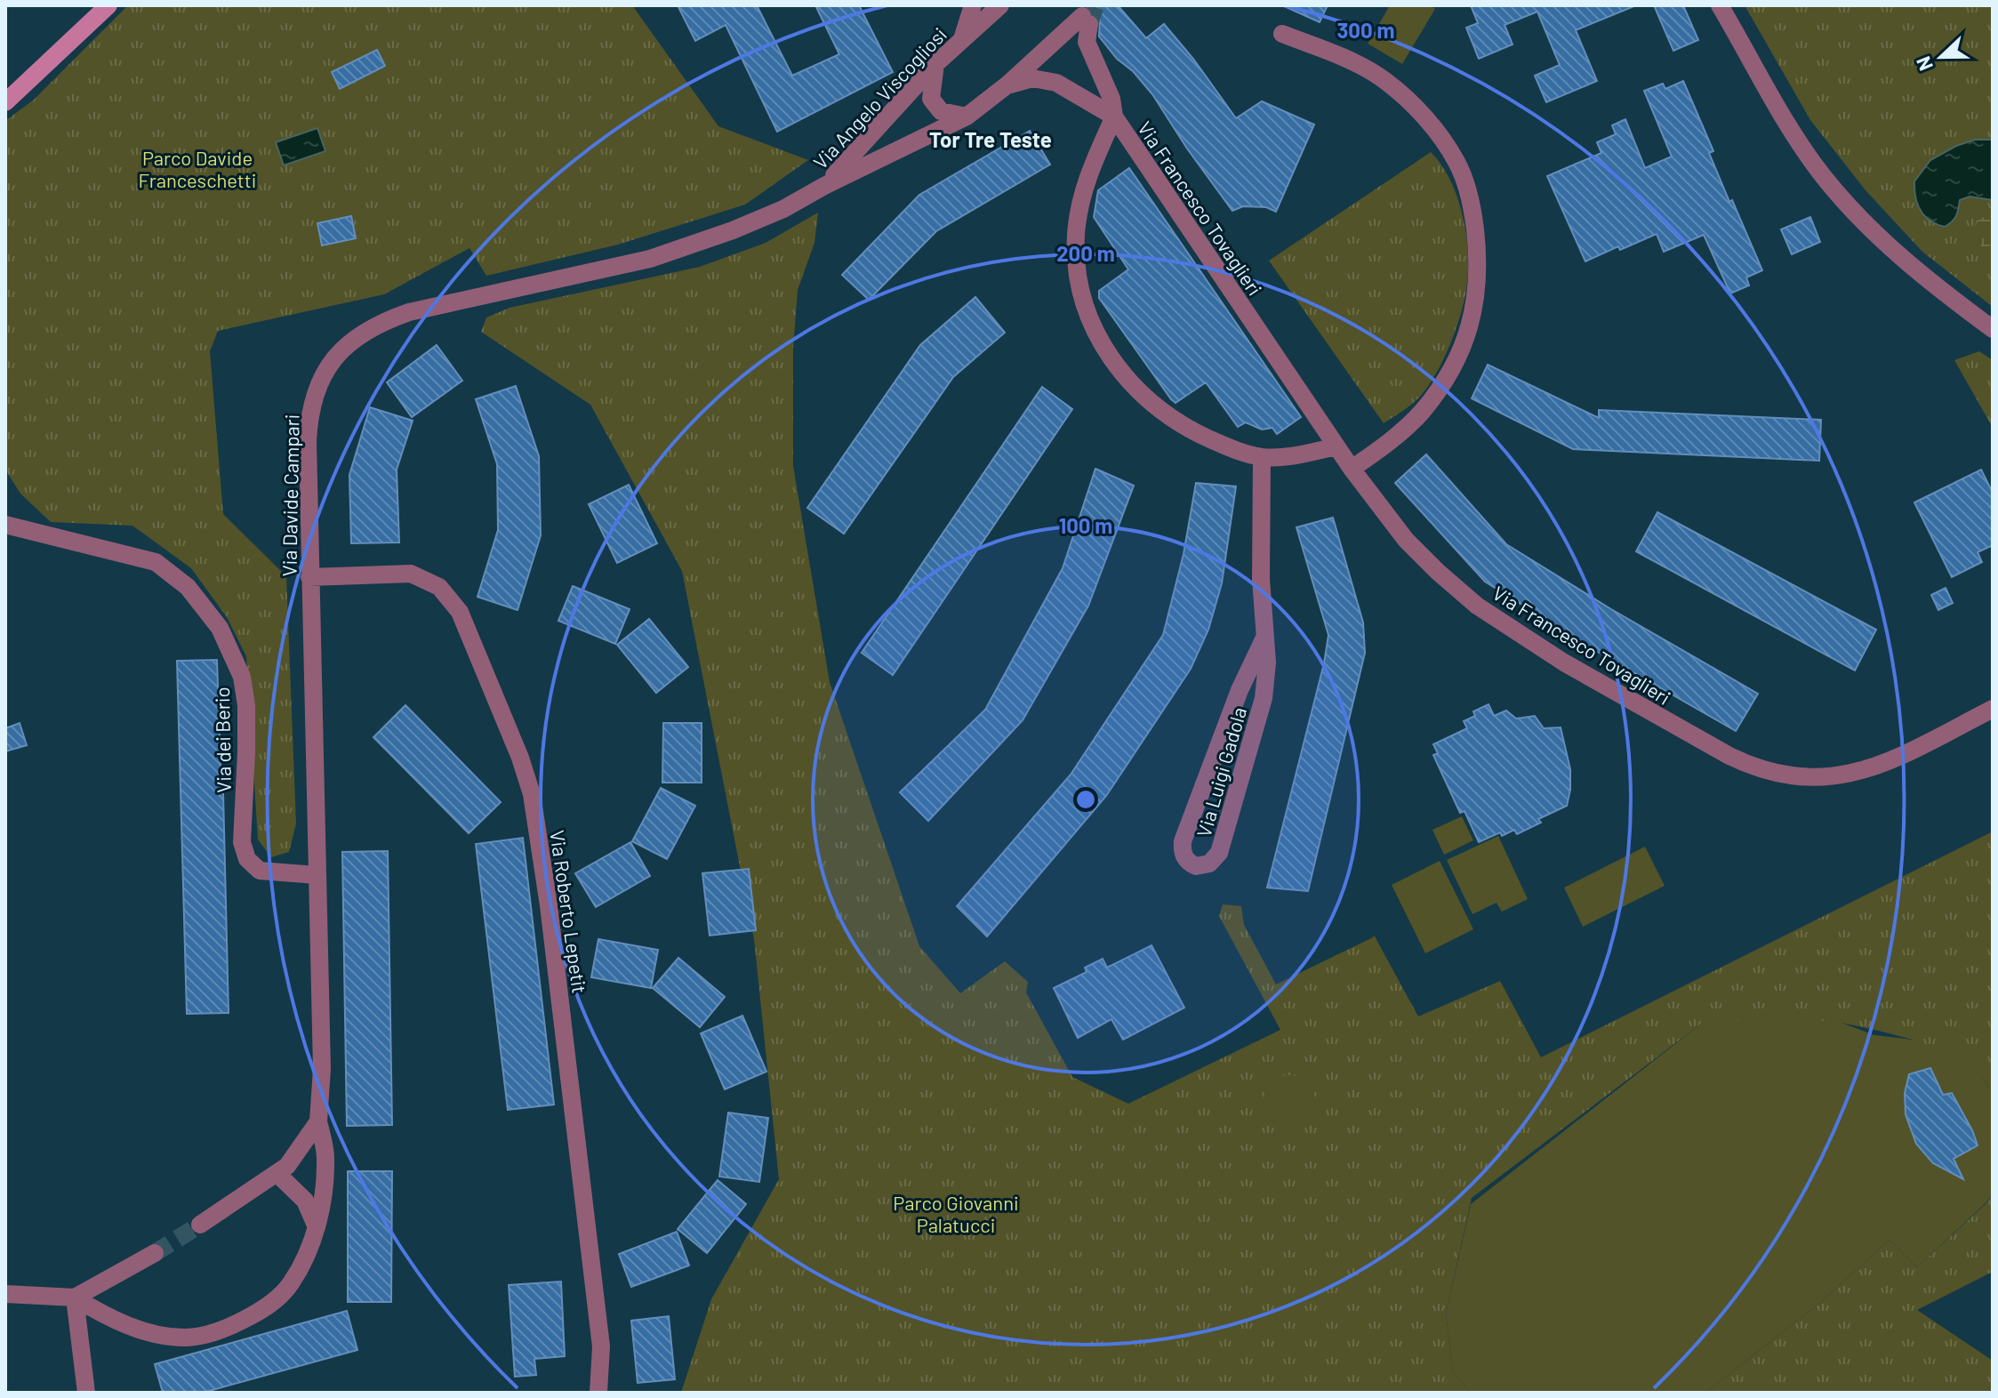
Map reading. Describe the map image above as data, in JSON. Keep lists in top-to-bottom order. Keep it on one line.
{"streets":{"street":["Via Angelo Viscogliosi","Via Francesco Tovaglieri","Via Davide Campari","Via dei Berio","Via Luigi Gadola","Via Roberto Lepetit"]},"crossings":[["Via Angelo Viscogliosi","Via Francesco Tovaglieri"],["Via Angelo Viscogliosi","Via Davide Campari"],["Via Davide Campari","Via dei Berio"],["Via Davide Campari","Via Roberto Lepetit"]],"districts":["Tor Tre Teste"],"parks":["Parco Davide Franceschetti","Parco Giovanni Palatucci"],"north":"left","rings":["300 m","200 m","100 m"]}
